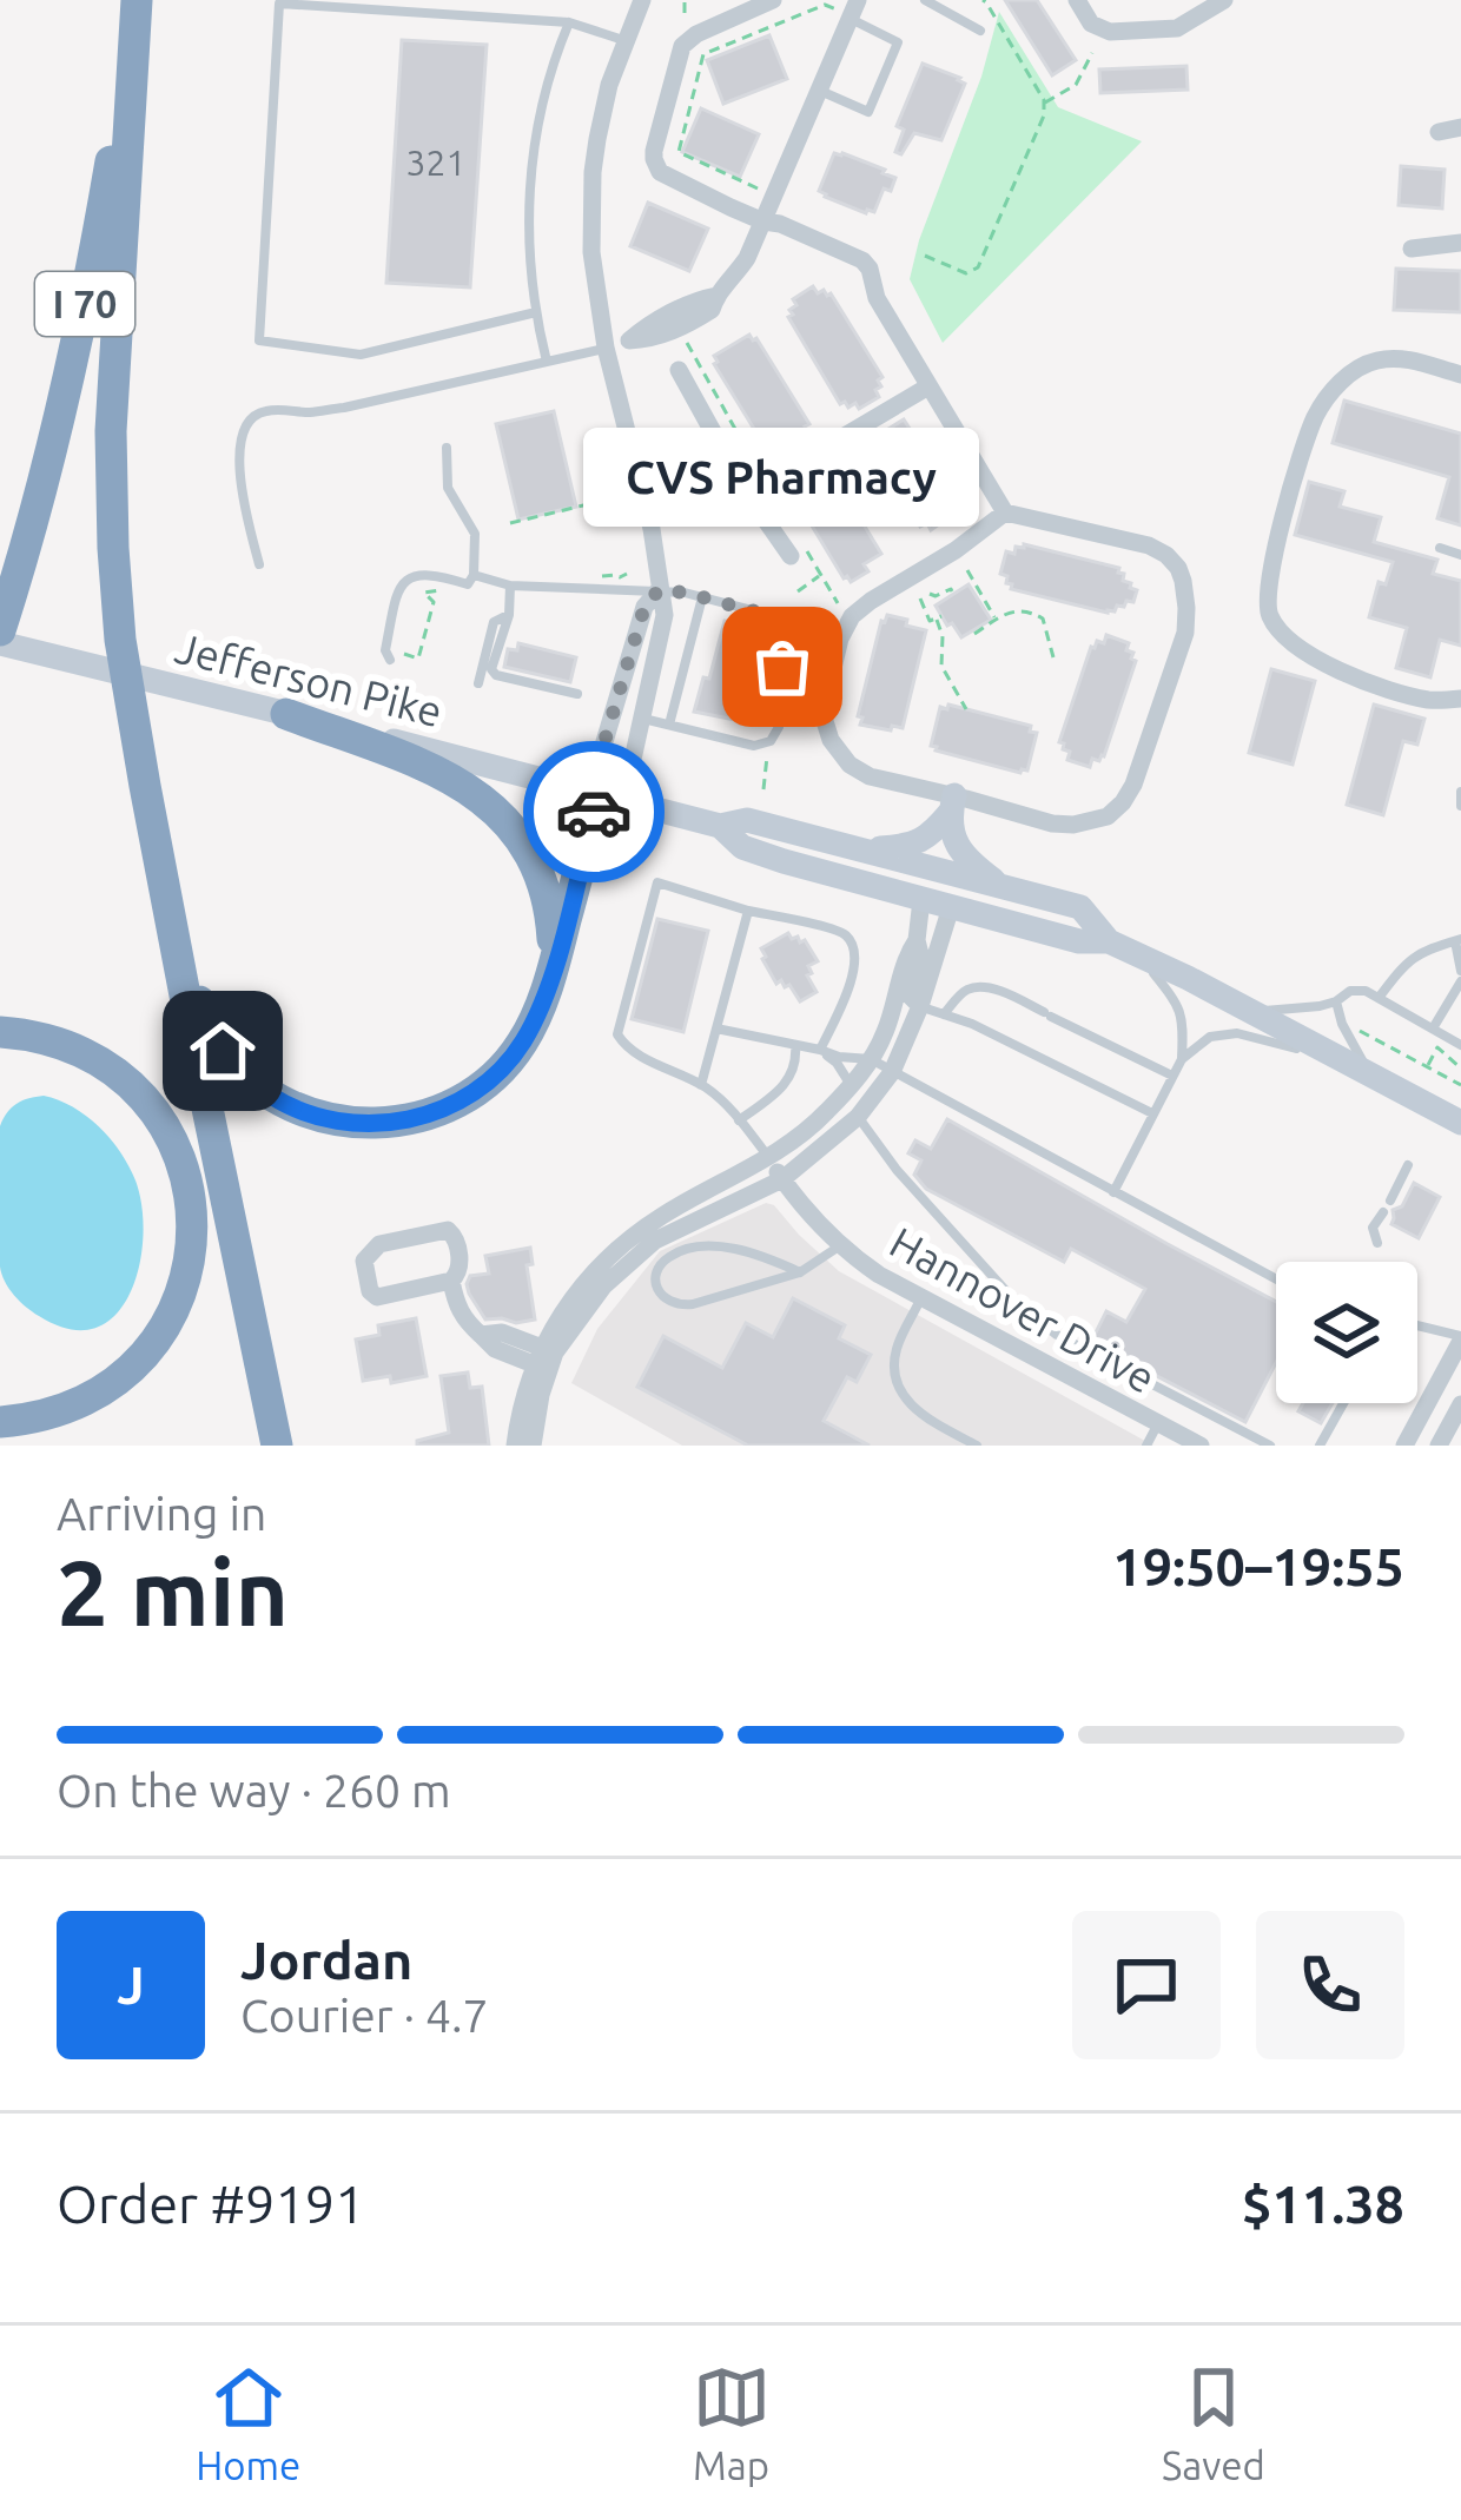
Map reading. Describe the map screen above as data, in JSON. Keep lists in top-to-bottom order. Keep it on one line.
{"streets":{"highway":["I 70"],"main road":["Jefferson Pike"],"street":["Hannover Drive"]},"places":["CVS Pharmacy"],"house_numbers":["321"],"page":{"bubble":"CVS Pharmacy","heading":["2 min","Arriving in","19:50–19:55"],"panel":["Jordan","Courier · 4.7","Order #9191","$11.38"],"bar":"On the way · 260 m","round":"J","tabs":["Home","Map","Saved"]}}
